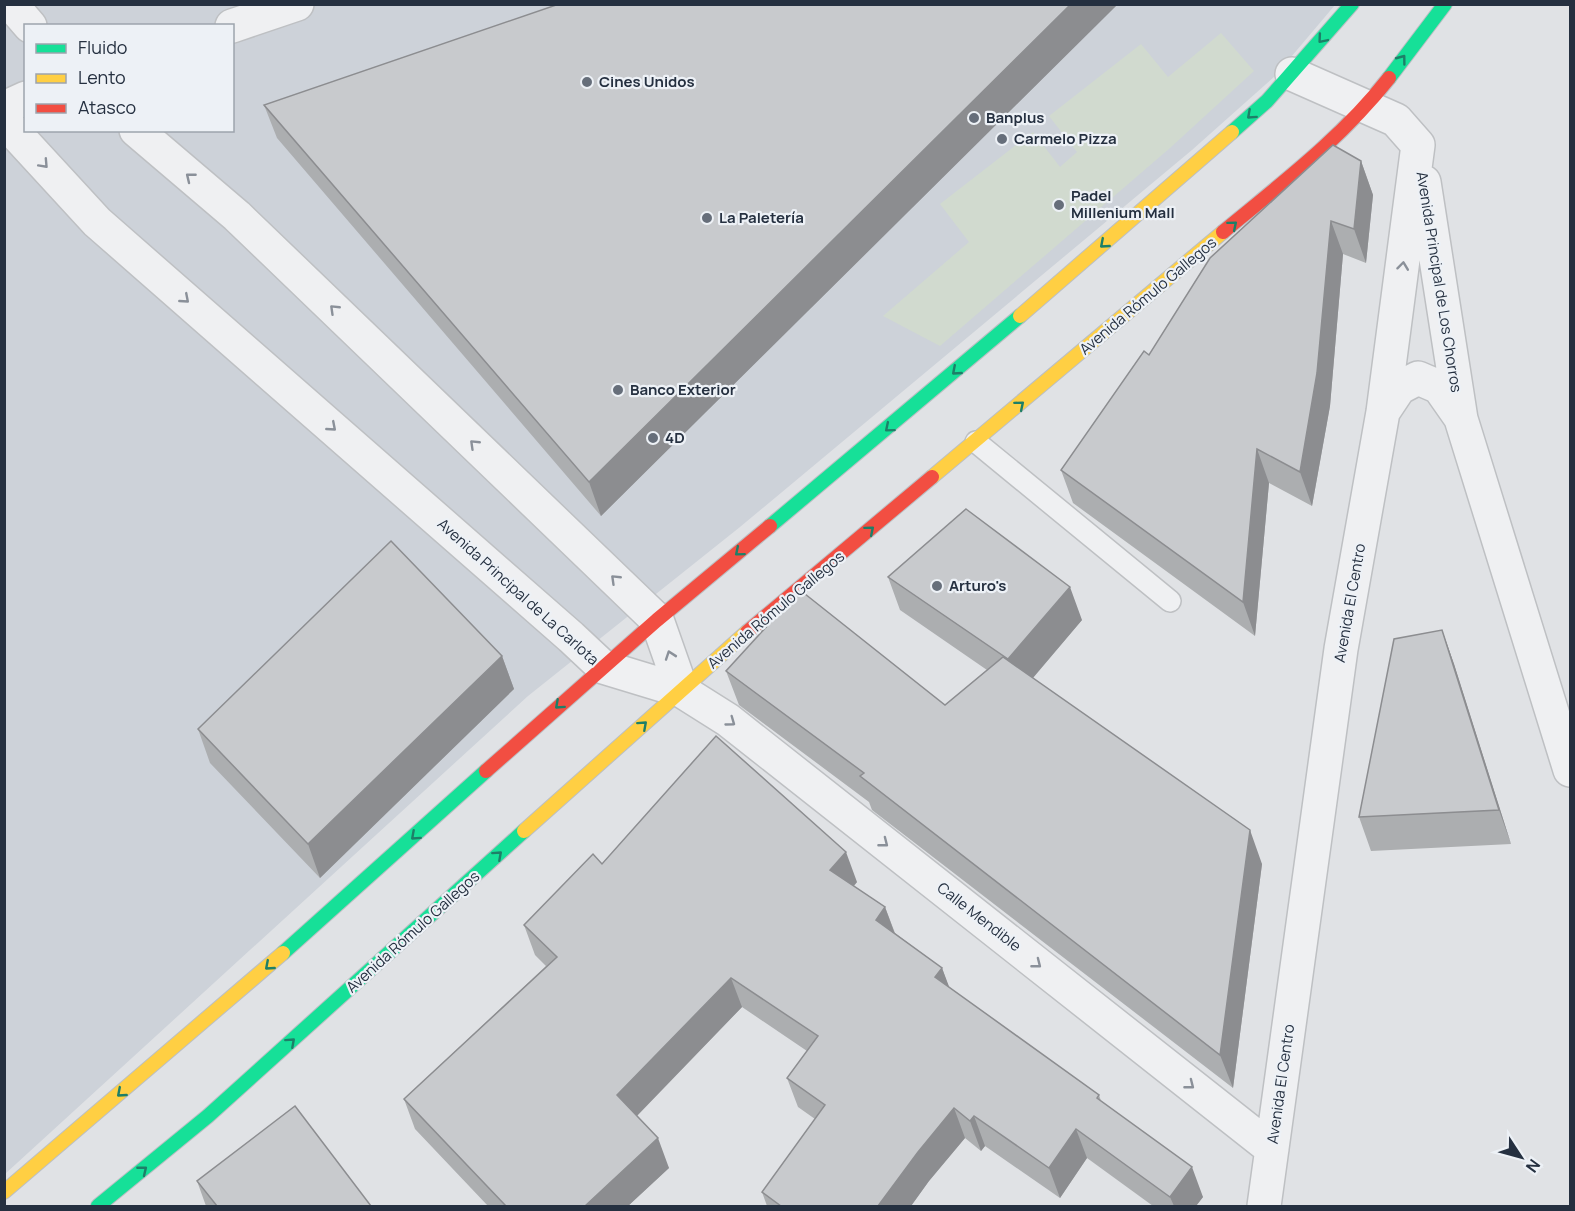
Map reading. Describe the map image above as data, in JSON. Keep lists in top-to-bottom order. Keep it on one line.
{"streets":{"main road":["Avenida Rómulo Gallegos"],"street":["Avenida Principal de Los Chorros","Avenida Principal de La Carlota","Avenida El Centro","Calle Mendible"]},"crossings":[["Avenida Principal de Los Chorros","Avenida El Centro"],["Avenida Rómulo Gallegos","Avenida Principal de La Carlota"],["Avenida Rómulo Gallegos","Calle Mendible"],["Avenida Principal de La Carlota","Calle Mendible"],["Avenida El Centro","Calle Mendible"]],"one_way":["Calle Mendible"],"places":["Cines Unidos","Banplus","Carmelo Pizza","Padel Millenium Mall","La Paletería","Banco Exterior","4D","Arturo's"],"legend":["Fluido","Lento","Atasco"],"north":"bottom right"}
